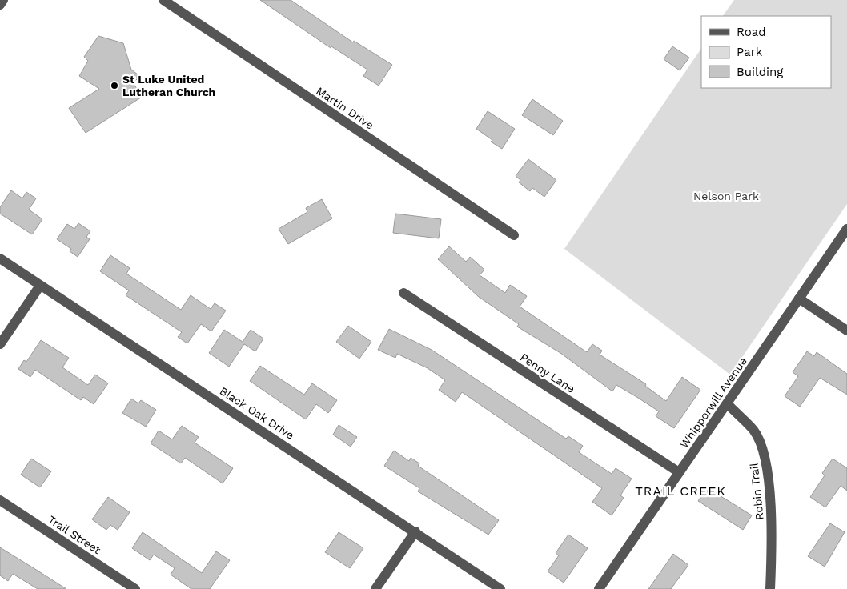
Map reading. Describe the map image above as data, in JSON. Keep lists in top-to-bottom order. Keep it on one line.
{"streets":{"street":["Martin Drive","Penny Lane","Whipporwill Avenue","Black Oak Drive","Robin Trail","Trail Street"]},"crossings":[["Penny Lane","Whipporwill Avenue"],["Whipporwill Avenue","Robin Trail"]],"districts":["TRAIL CREEK"],"parks":["Nelson Park"],"places":["St Luke United Lutheran Church"],"legend":["Road","Park","Building"]}
